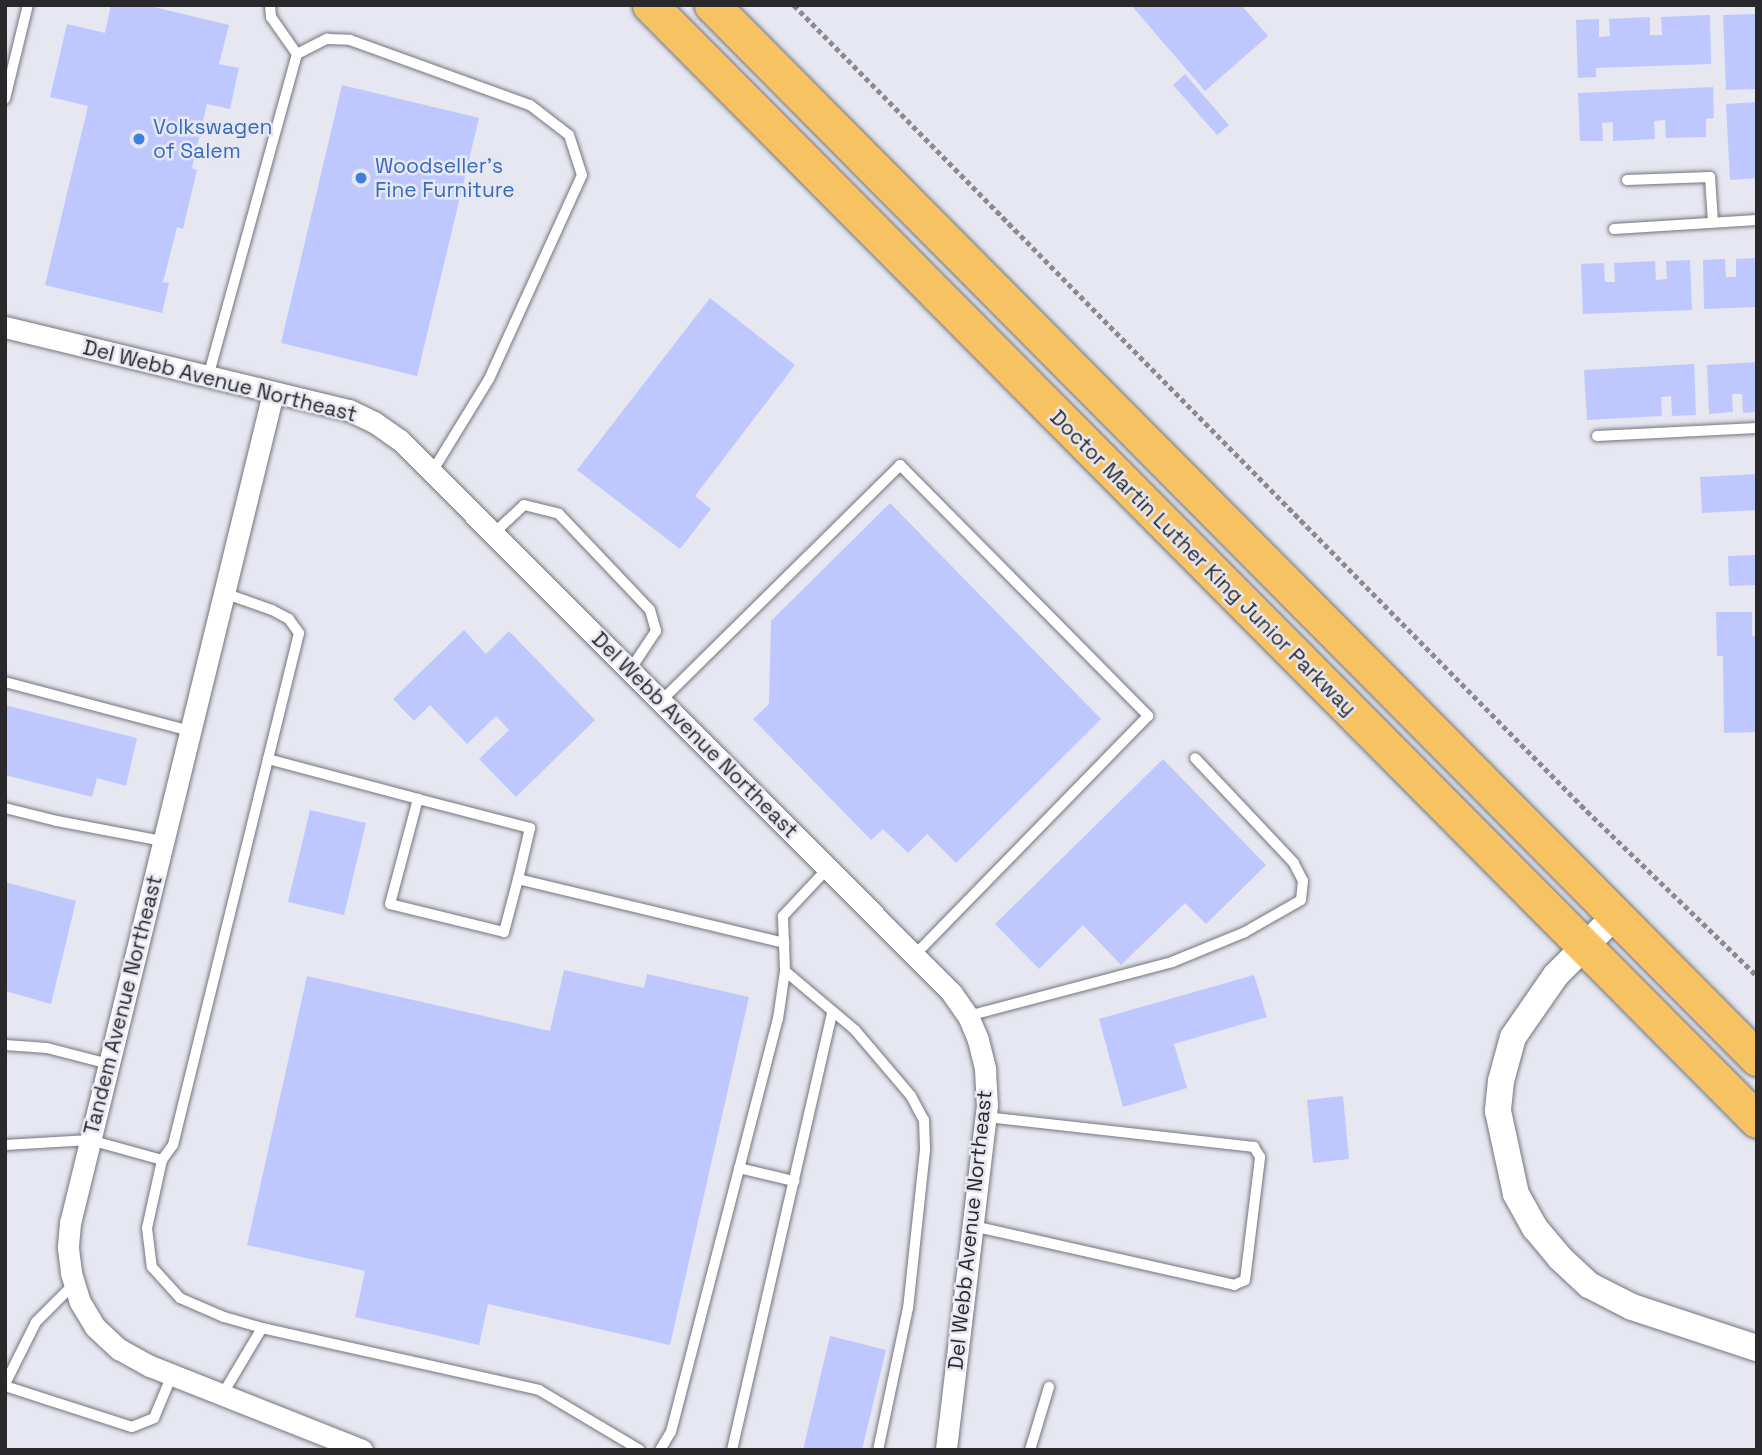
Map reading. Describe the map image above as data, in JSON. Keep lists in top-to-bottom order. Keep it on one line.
{"streets":{"highway":["Doctor Martin Luther King Junior Parkway"],"street":["Del Webb Avenue Northeast","Tandem Avenue Northeast"]},"crossings":[["Del Webb Avenue Northeast","Tandem Avenue Northeast"]],"places":["Volkswagen of Salem","Woodseller's Fine Furniture"]}
